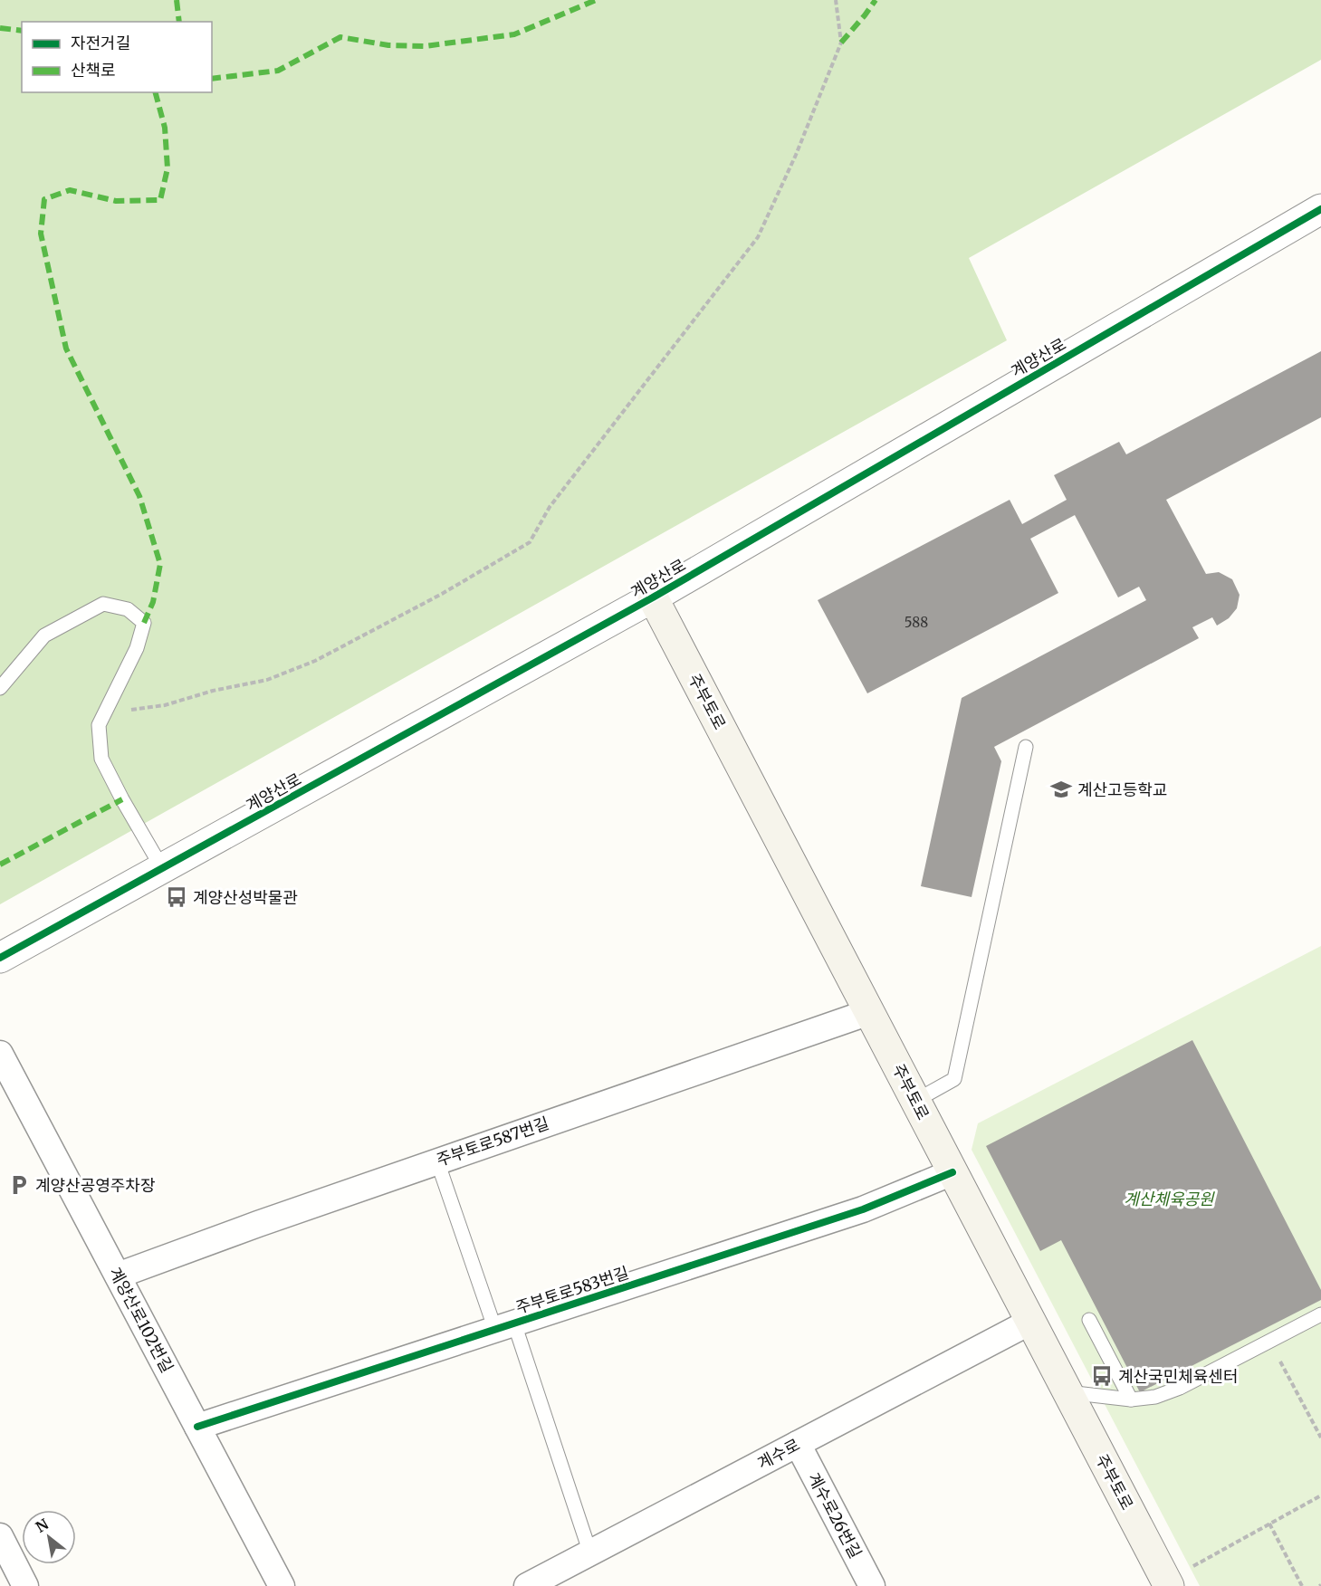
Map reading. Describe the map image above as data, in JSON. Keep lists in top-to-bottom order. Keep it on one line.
{"streets":{"main road":["주부토로"],"street":["계양산로","주부토로587번길","주부토로583번길","계양산로102번길","계수로","계수로26번길"]},"crossings":[["계양산로","주부토로"],["주부토로","주부토로587번길"],["주부토로","주부토로583번길"],["주부토로","계수로"],["주부토로587번길","계양산로102번길"],["주부토로583번길","계양산로102번길"],["계수로","계수로26번길"]],"parks":["계산체육공원"],"places":{"school or university":["계산고등학교"],"bus stop":["계양산성박물관","계산국민체육센터"],"parking":["계양산공영주차장"]},"house_numbers":["588"],"legend":["자전거길","산책로"],"north":"top left"}
